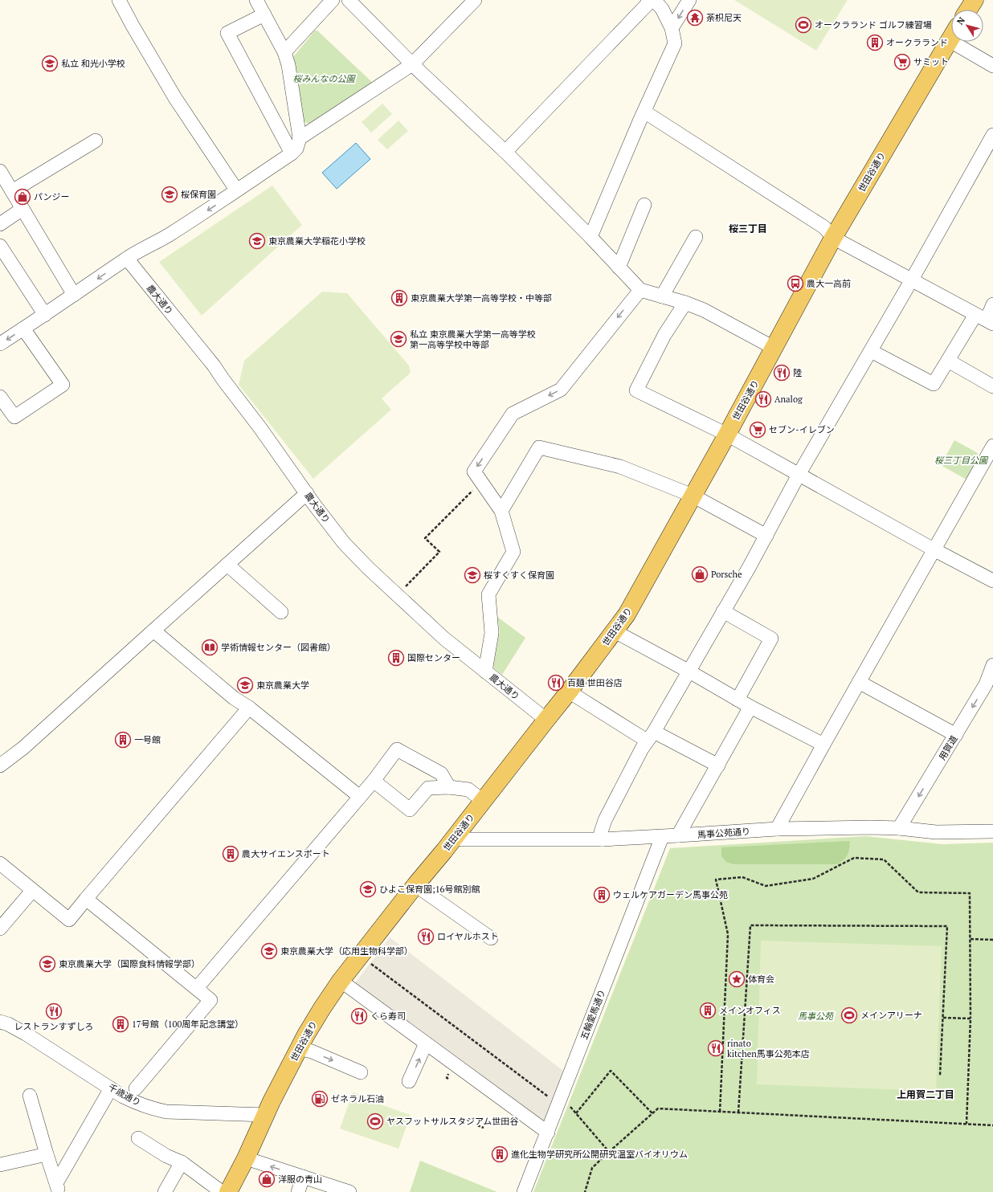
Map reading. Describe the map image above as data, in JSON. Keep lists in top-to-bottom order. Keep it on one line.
{"streets":{"main road":["世田谷通り"],"street":["農大通り","用賀道","馬事公苑通り","五輪愛馬通り","千歳通り"]},"crossings":[["世田谷通り","農大通り"],["世田谷通り","馬事公苑通り"],["世田谷通り","千歳通り"],["用賀道","馬事公苑通り"],["馬事公苑通り","五輪愛馬通り"]],"districts":["桜三丁目","上用賀二丁目"],"parks":["桜みんなの公園","桜三丁目公園","馬事公苑"],"places":{"temple":["荼枳尼天"],"sports":["オークラランド ゴルフ練習場","メインアリーナ","ヤスフットサルスタジアム世田谷"],"building":["オークラランド","東京農業大学第一高等学校・中等部","国際センター","一号館","農大サイエンスポート","ウェルケアガーデン馬事公苑","メインオフィス","17号館（100周年記念講堂）","進化生物学研究所公開研究温室バイオリウム"],"supermarket":["サミット","セブン-イレブン"],"school or university":["私立 和光小学校","桜保育園","東京農業大学稲花小学校","私立 東京農業大学第一高等学校 第一高等学校中等部","桜すくすく保育園","東京農業大学","ひよこ保育園;16号館別館","東京農業大学（応用生物科学部）","東京農業大学（国際食料情報学部）"],"shop":["パンジー","Porsche","洋服の青山"],"bus stop":["農大一高前"],"restaurant":["陸","Analog","百麺 世田谷店","ロイヤルホスト","レストランすずしろ","くら寿司","rinato kitchen馬事公苑本店"],"library":["学術情報センター（図書館）"],"place":["体育会"],"fuel station":["ゼネラル石油"]},"north":"top left"}
